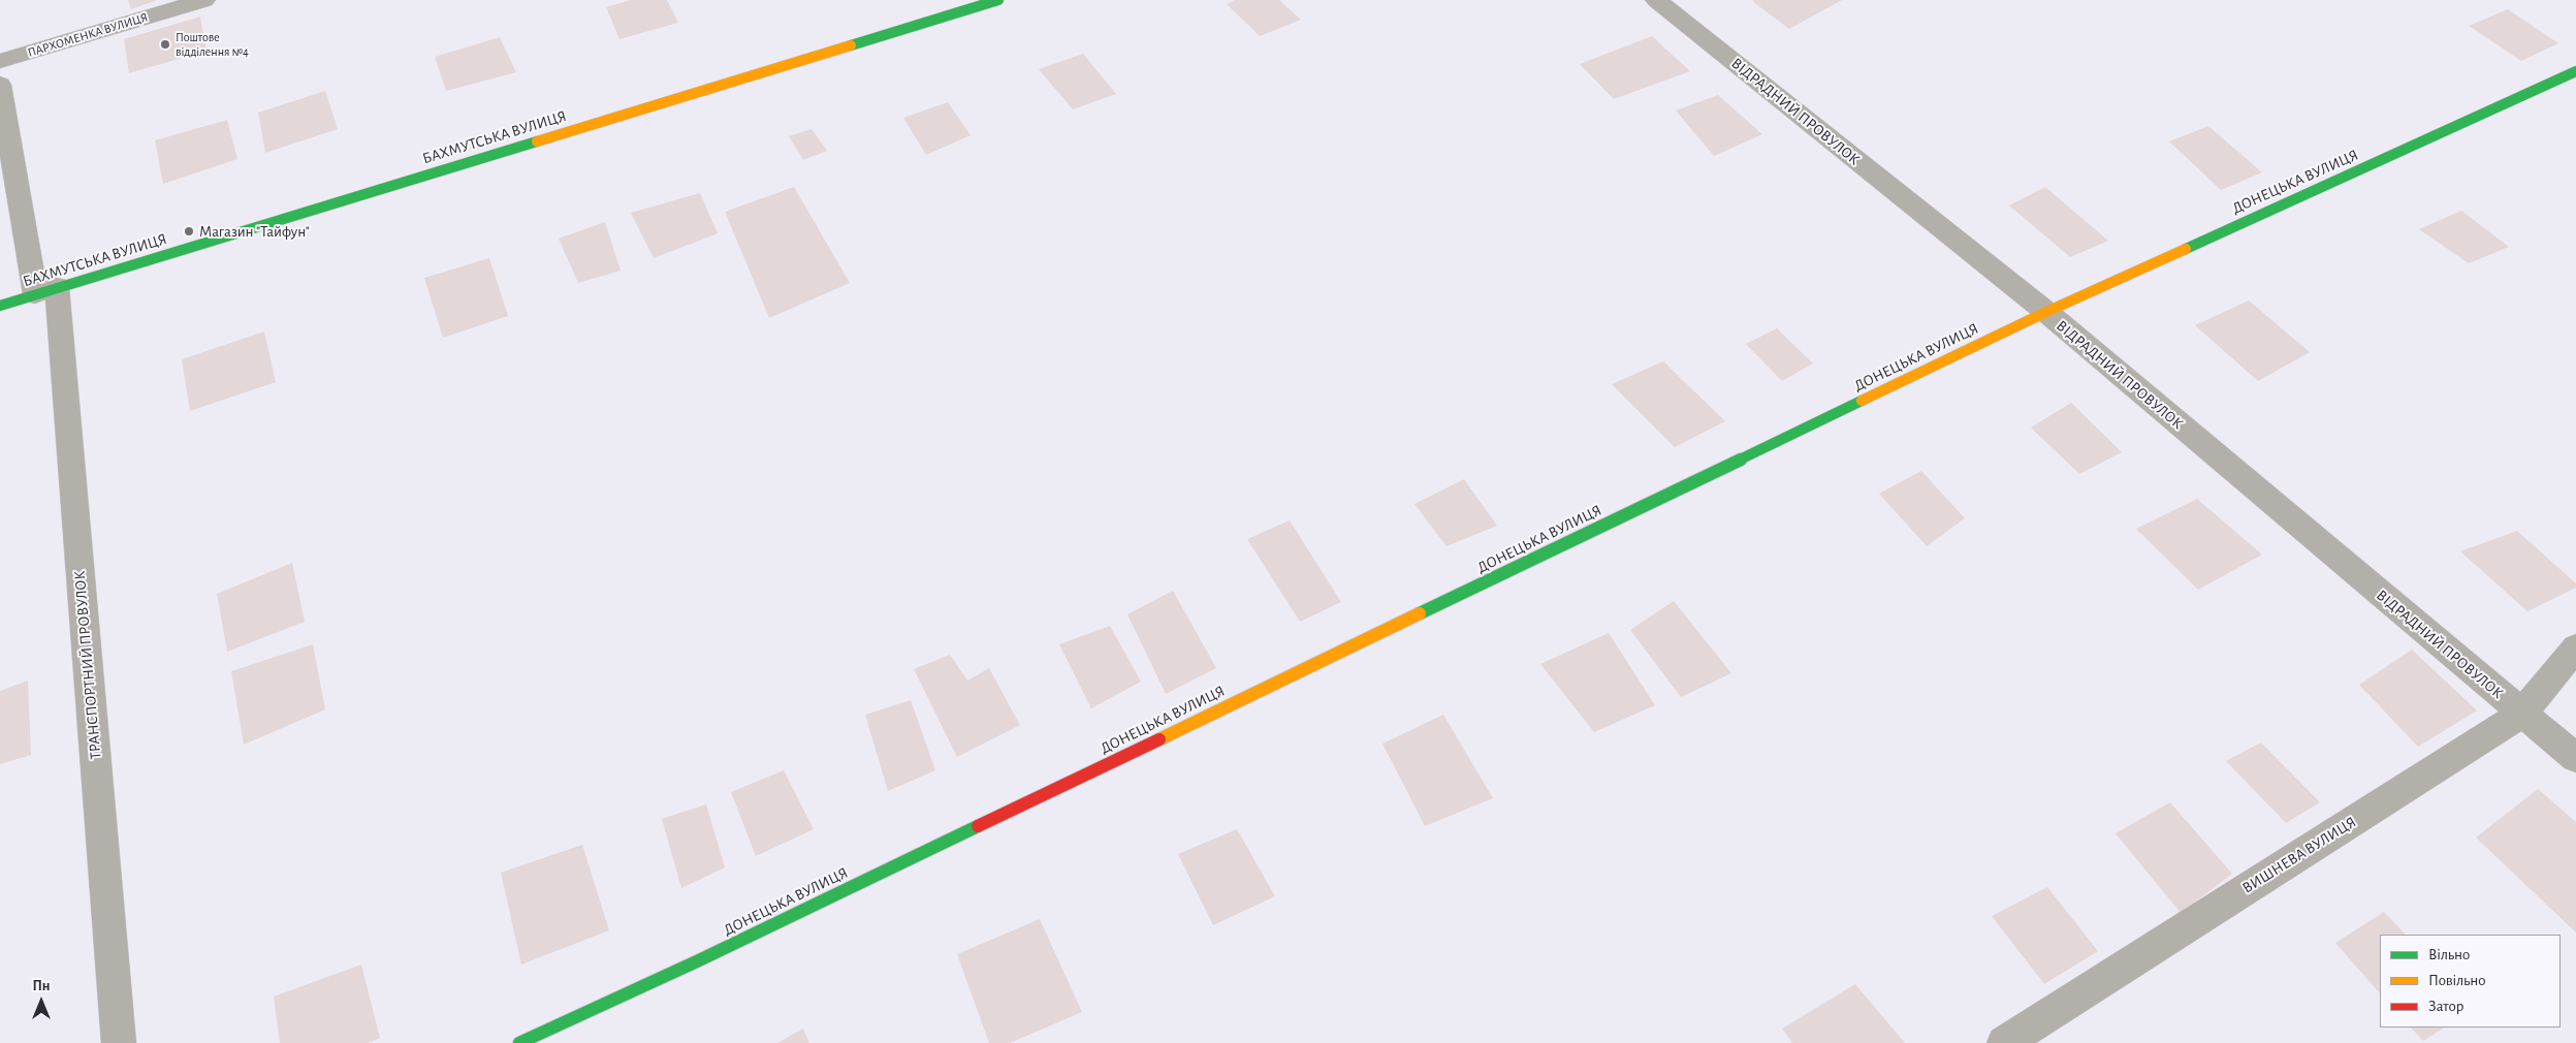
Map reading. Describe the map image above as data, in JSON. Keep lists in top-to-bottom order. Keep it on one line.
{"streets":{"street":["ПАРХОМЕНКА ВУЛИЦЯ","ВІДРАДНИЙ ПРОВУЛОК","БАХМУТСЬКА ВУЛИЦЯ","ДОНЕЦЬКА ВУЛИЦЯ","ТРАНСПОРТНИЙ ПРОВУЛОК","ВИШНЕВА ВУЛИЦЯ"]},"crossings":[["ВІДРАДНИЙ ПРОВУЛОК","ДОНЕЦЬКА ВУЛИЦЯ"],["ВІДРАДНИЙ ПРОВУЛОК","ВИШНЕВА ВУЛИЦЯ"],["БАХМУТСЬКА ВУЛИЦЯ","ТРАНСПОРТНИЙ ПРОВУЛОК"]],"places":["Поштове відділення №4","Магазин \"Тайфун\""],"legend":["Вільно","Повільно","Затор"],"north":"top"}
